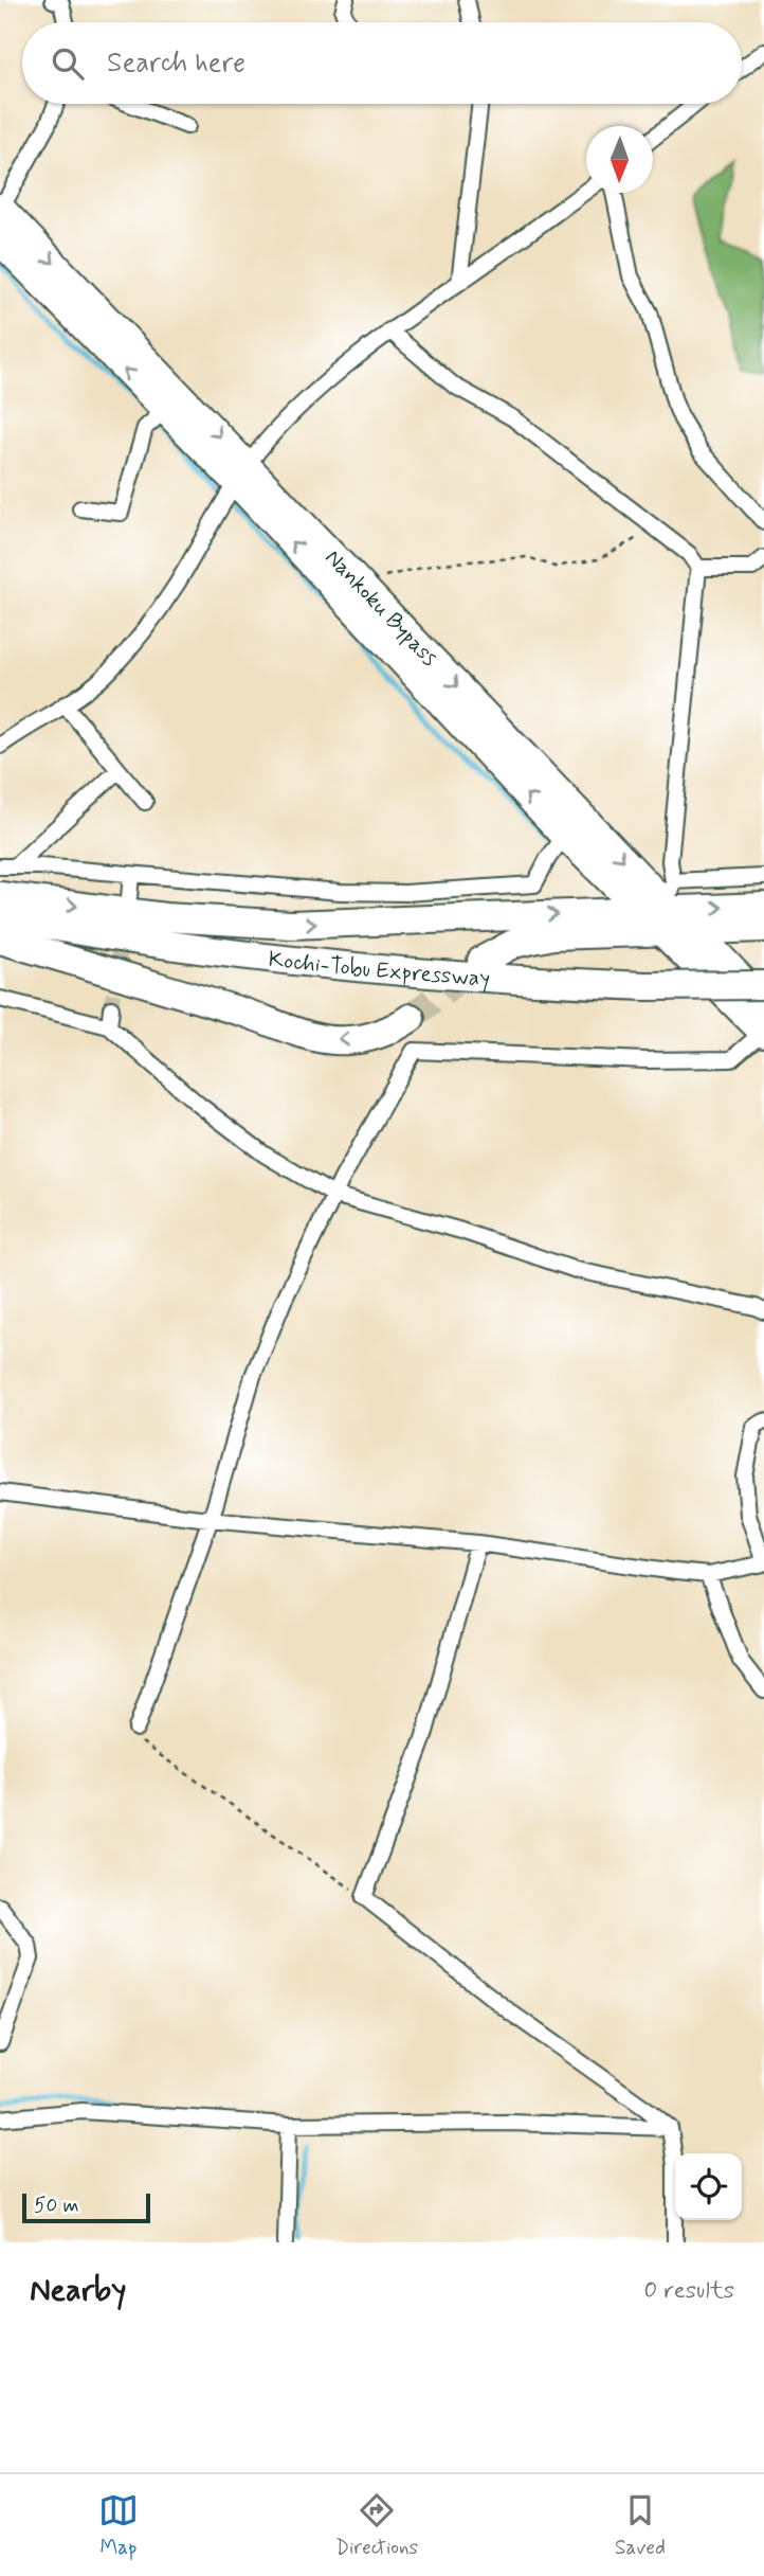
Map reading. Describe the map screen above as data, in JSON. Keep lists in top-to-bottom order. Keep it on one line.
{"streets":{"highway":["Nankoku Bypass","Kochi-Tobu Expressway"]},"scale_bar":"50 m","north":"bottom","page":{"search":"Search here","scale":"50 m","heading":["Nearby","0 results"],"nav":["Map","Directions","Saved"]}}
